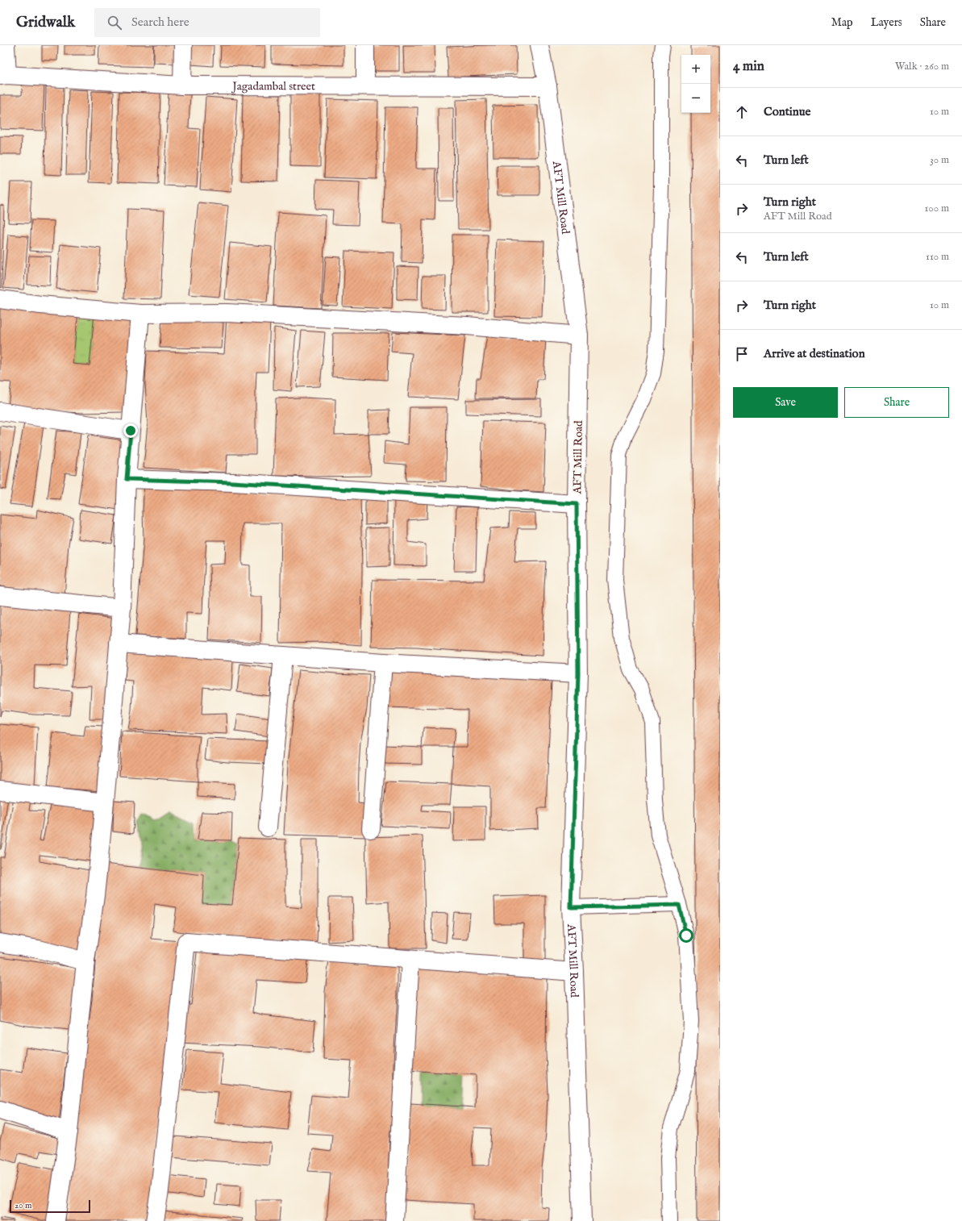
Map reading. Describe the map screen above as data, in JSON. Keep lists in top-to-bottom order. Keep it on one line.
{"streets":{"street":["Jagadambal street","AFT Mill Road"]},"crossings":[["Jagadambal street","AFT Mill Road"]],"scale_bar":"20 m","page":{"header":"Gridwalk","search":"Search here","nav":["Map","Layers","Share"],"heading":["4 min","Walk · 260 m"],"map_buttons":["+","−"],"list":[["Continue","10 m"],["Turn left","30 m"],["Turn right","AFT Mill Road","100 m"],["Turn left","110 m"],["Turn right","10 m"],"Arrive at destination"],"buttons":["Save","Share"],"scale":"20 m"}}
